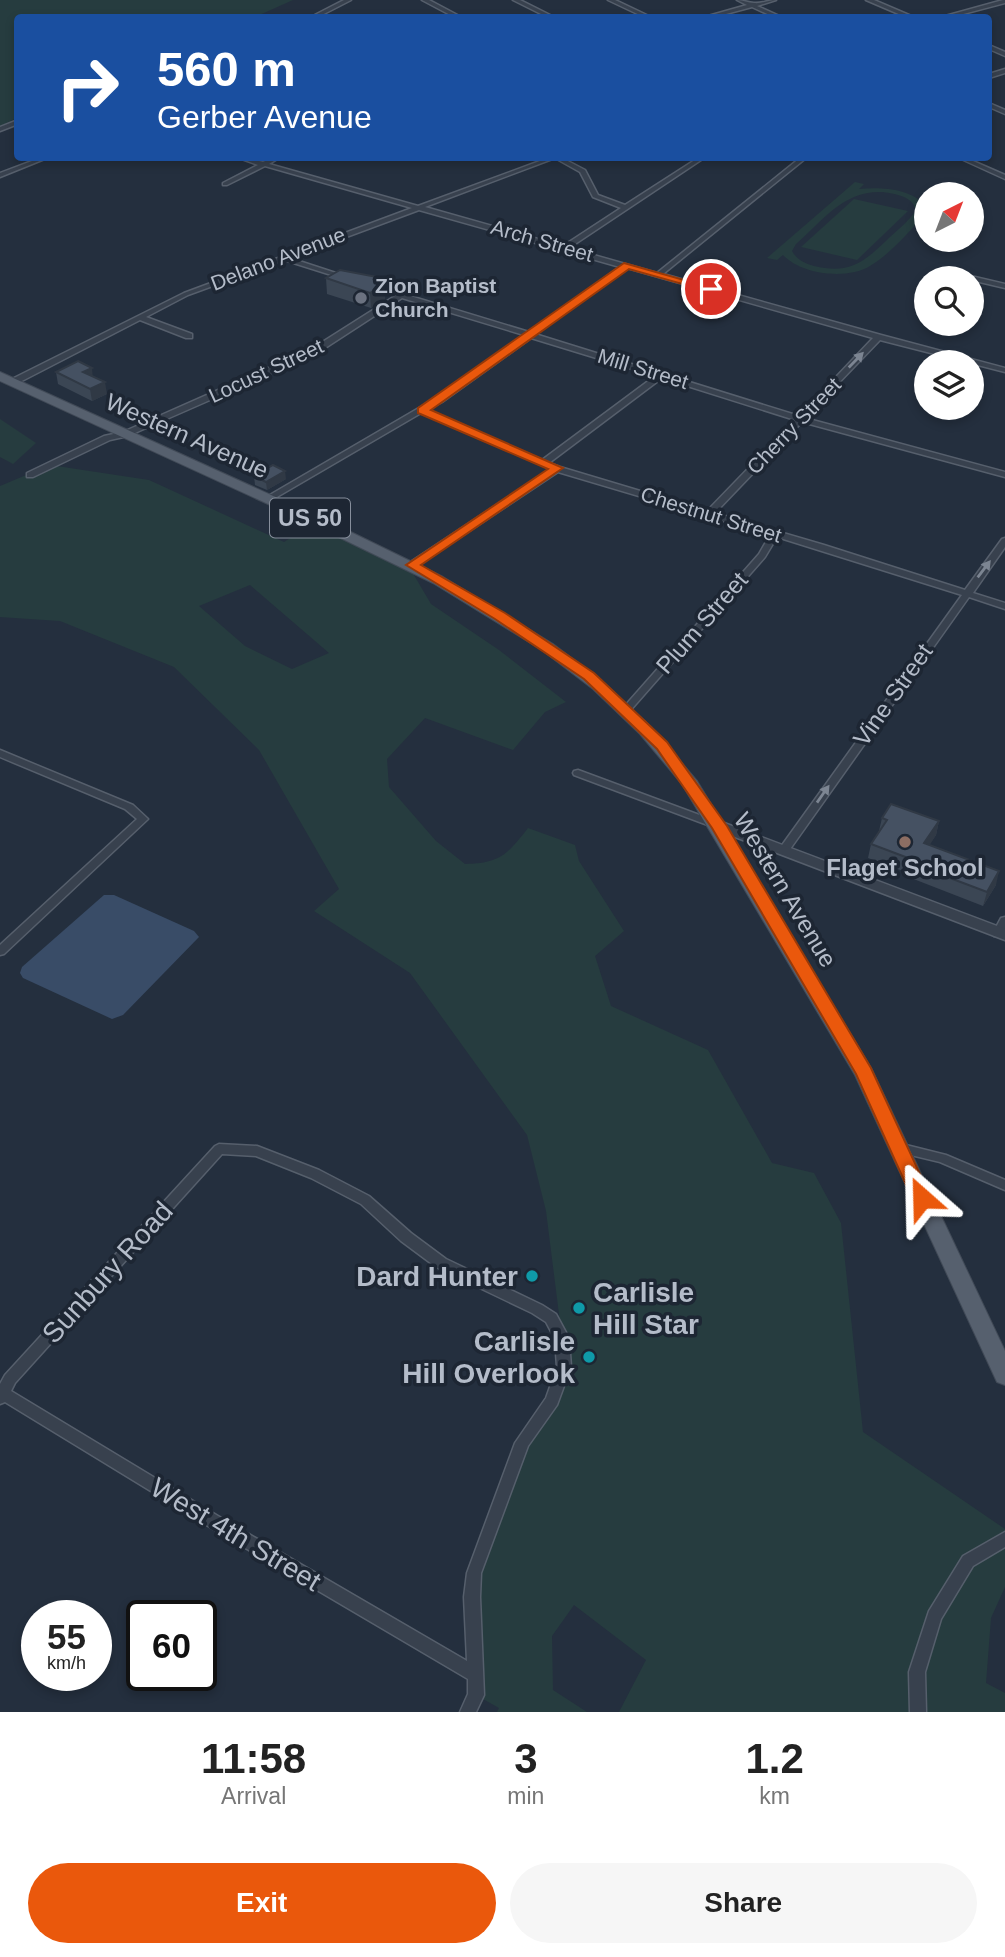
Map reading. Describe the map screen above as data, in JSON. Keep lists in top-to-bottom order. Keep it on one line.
{"streets":{"main road":["Western Avenue","US 50"],"street":["Arch Street","Delano Avenue","Mill Street","Locust Street","Cherry Street","Chestnut Street","Plum Street","Vine Street","Sunbury Road","West 4th Street"]},"crossings":[["Arch Street","Delano Avenue"],["Arch Street","Cherry Street"],["Delano Avenue","Western Avenue"],["Mill Street","Locust Street"],["Mill Street","Cherry Street"],["Locust Street","Western Avenue"],["Cherry Street","Chestnut Street"],["Western Avenue","Plum Street"],["Chestnut Street","Plum Street"],["Chestnut Street","Vine Street"],["Sunbury Road","West 4th Street"]],"one_way":["Cherry Street","Vine Street"],"places":["Zion Baptist Church","Flaget School","Dard Hunter","Carlisle Hill Star","Carlisle Hill Overlook"],"north":"top right","page":{"turn":["560 m","Gerber Avenue"],"speed":"55 km/h","limit":"60","eta":["11:58","Arrival","3","min","1.2","km"],"buttons":["Exit","Share"]}}
